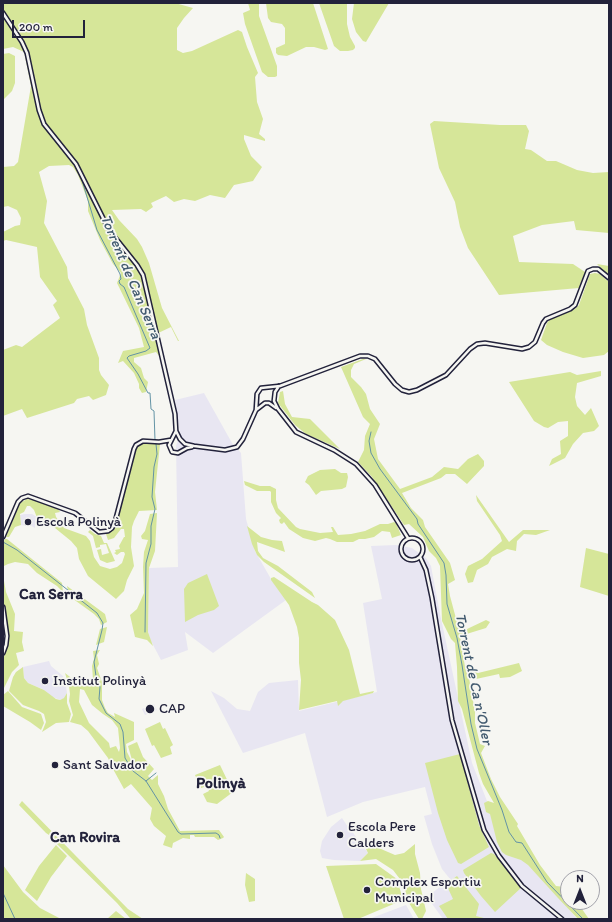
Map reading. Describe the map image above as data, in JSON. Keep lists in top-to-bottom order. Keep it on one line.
{"districts":["Can Serra","Polinyà","Can Rovira"],"water":["Torrent de Can Serra","Torrent de Ca n'Oller"],"places":["Escola Polinyà","Institut Polinyà","CAP","Sant Salvador","Escola Pere Calders","Complex Esportiu Municipal"],"scale_bar":"200 m","north":"top"}
